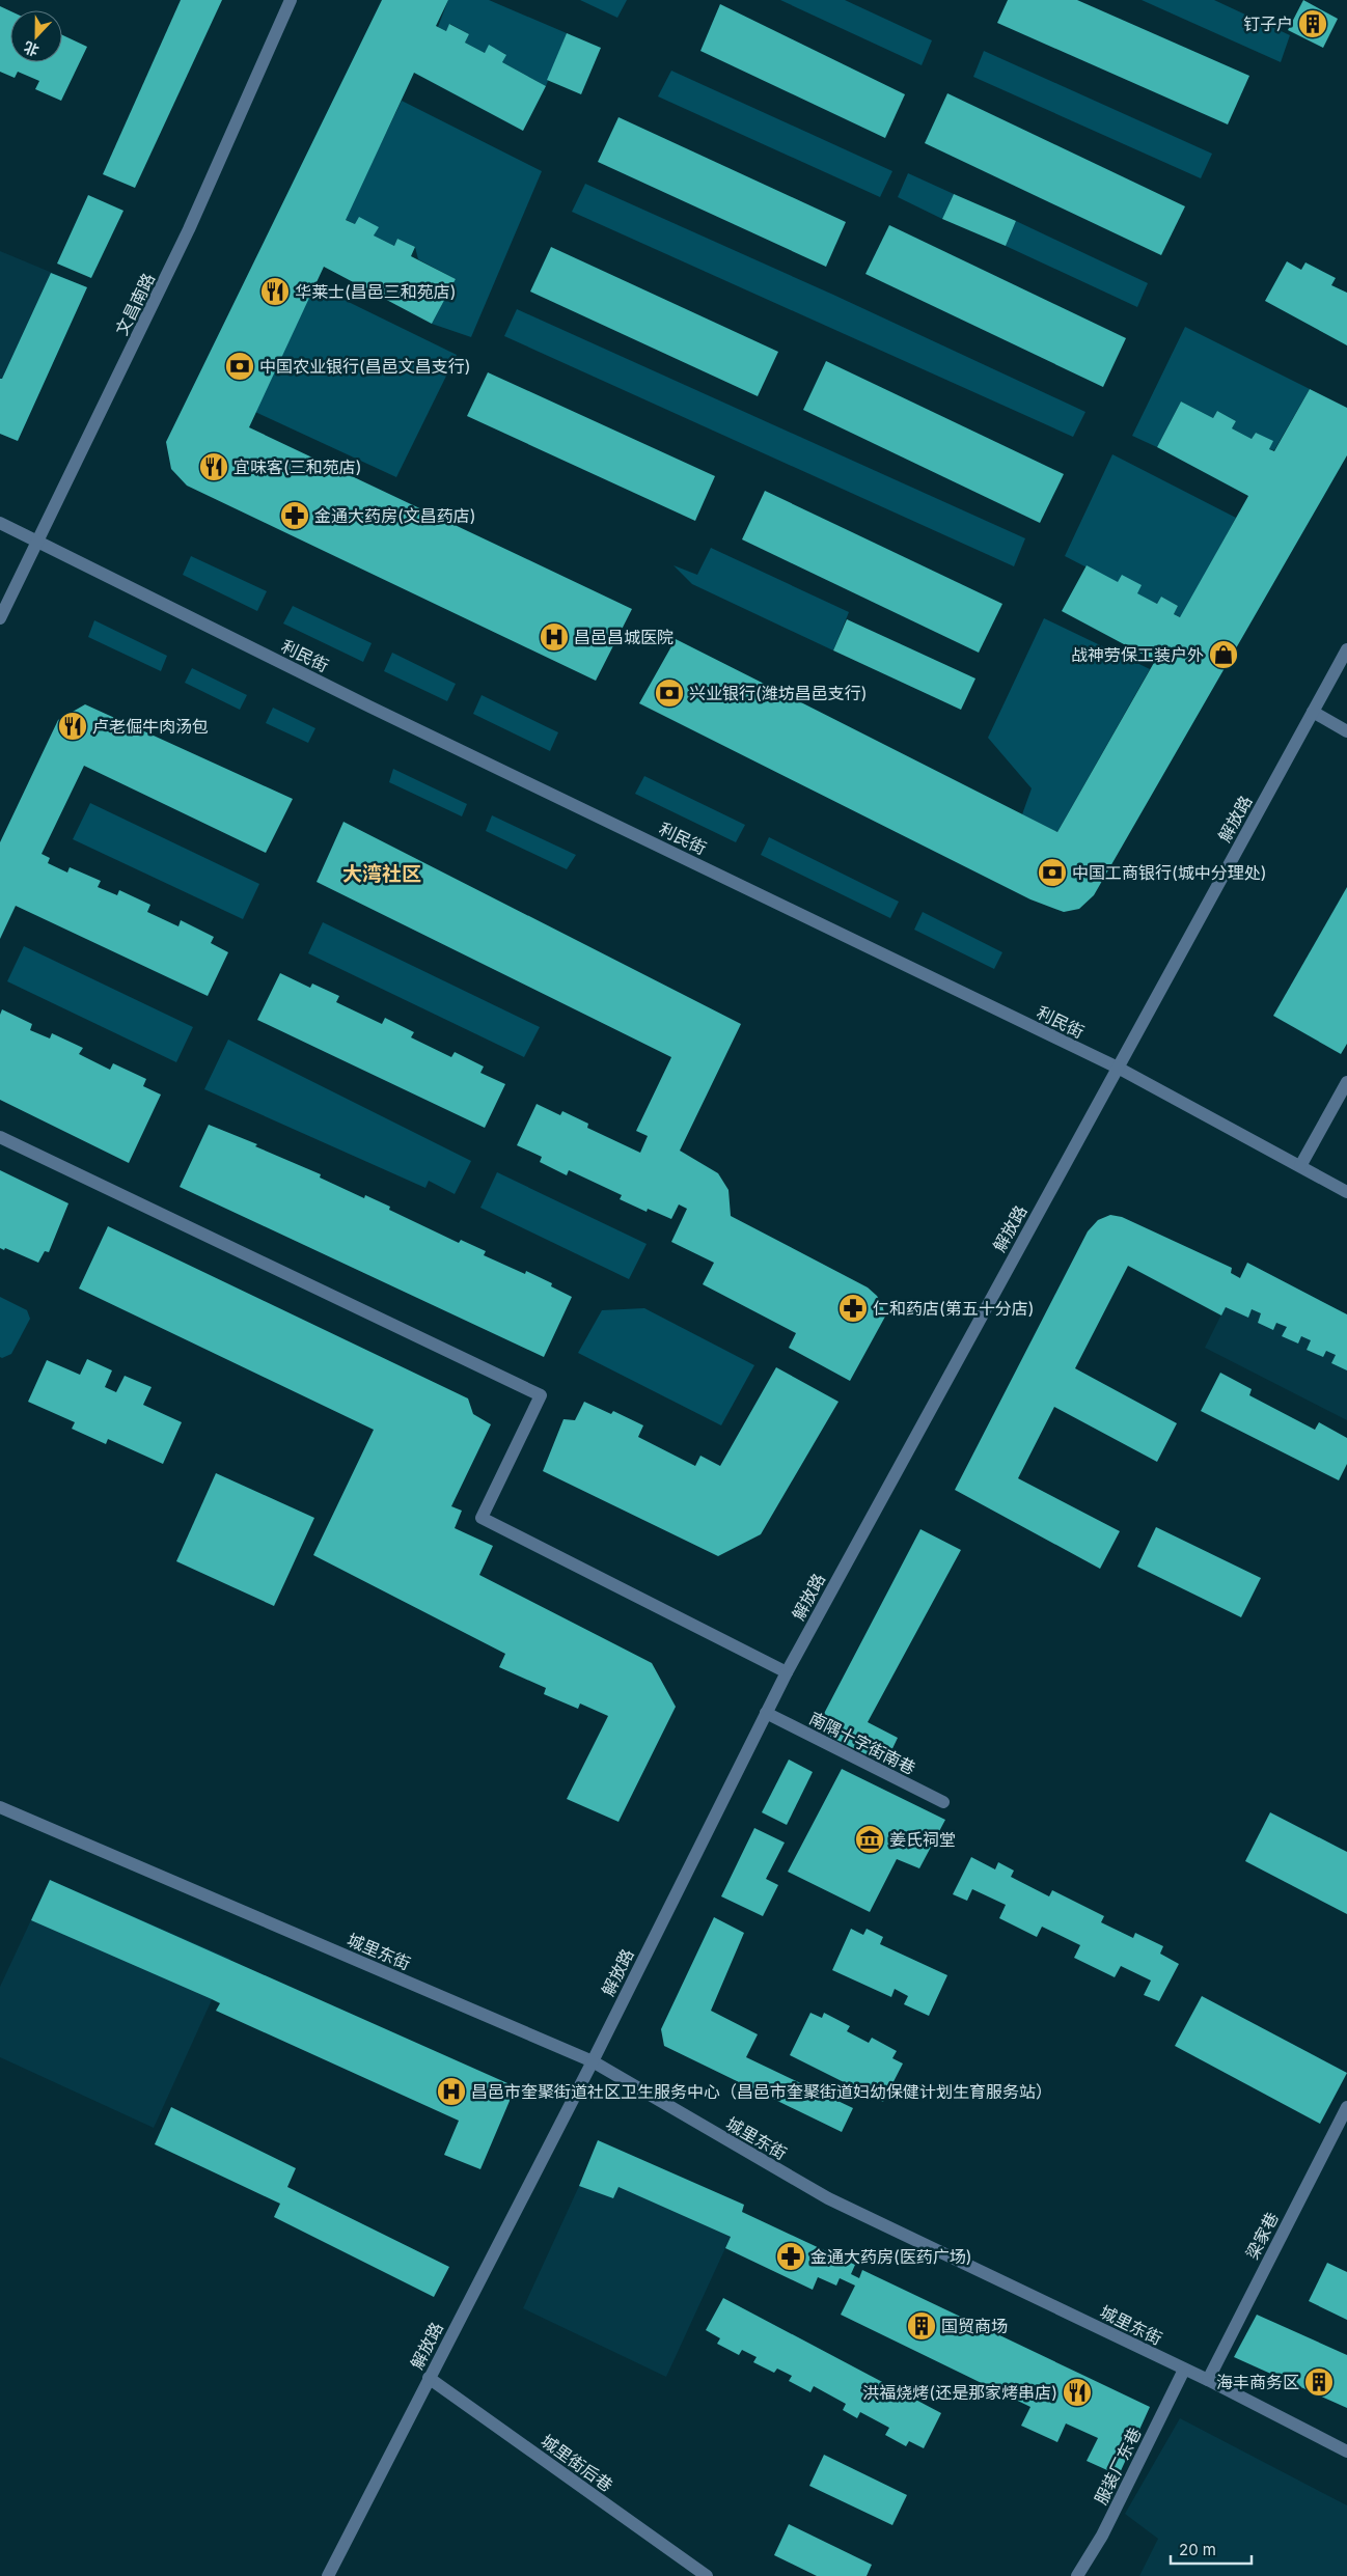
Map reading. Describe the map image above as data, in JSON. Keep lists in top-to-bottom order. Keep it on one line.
{"streets":{"street":["文昌南路","利民街","解放路","南隅十字街南巷","城里东街","梁家巷","城里街后巷","服装厂东巷"]},"crossings":[["文昌南路","利民街"],["利民街","解放路"],["解放路","南隅十字街南巷"],["解放路","城里东街"],["解放路","城里街后巷"],["城里东街","梁家巷"],["城里东街","服装厂东巷"]],"districts":["大湾社区"],"places":{"building":["钉子户","国贸商场","海丰商务区"],"restaurant":["华莱士(昌邑三和苑店)","宜味客(三和苑店)","卢老倔牛肉汤包","洪福烧烤(还是那家烤串店)"],"bank":["中国农业银行(昌邑文昌支行)","兴业银行(潍坊昌邑支行)","中国工商银行(城中分理处)"],"pharmacy":["金通大药房(文昌药店)","仁和药店(第五十分店)","金通大药房(医药广场)"],"hospital":["昌邑昌城医院","昌邑市奎聚街道社区卫生服务中心（昌邑市奎聚街道妇幼保健计划生育服务站）"],"shop":["战神劳保工装户外"],"museum":["姜氏祠堂"]},"scale_bar":"20 m","north":"bottom"}
